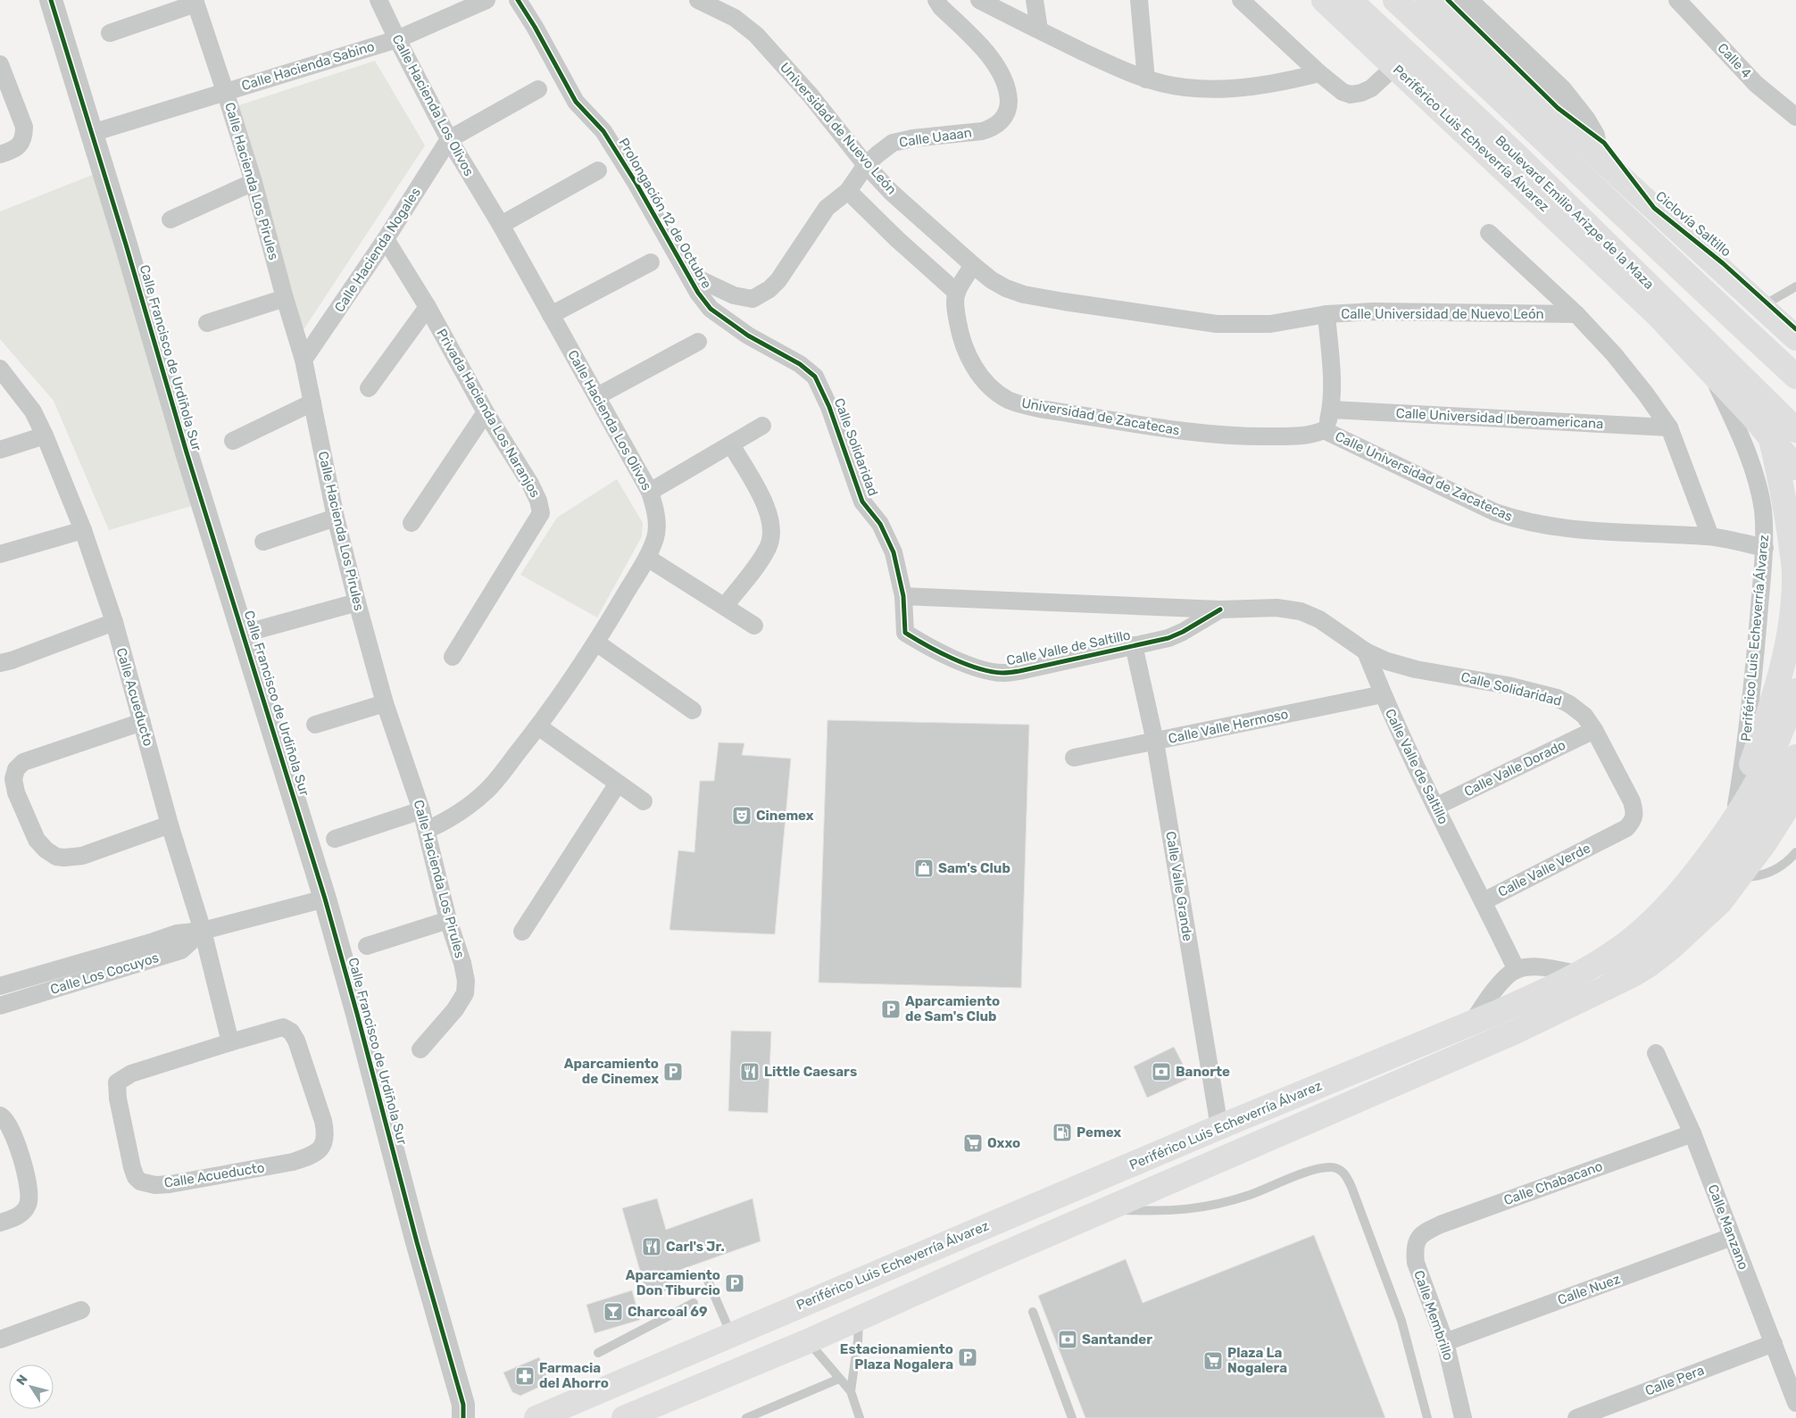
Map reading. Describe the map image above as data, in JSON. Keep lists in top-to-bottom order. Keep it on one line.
{"streets":{"main road":["Periférico Luis Echeverría Álvarez","Boulevard Emilio Arizpe de la Maza"],"street":["Calle 4","Calle Hacienda Sabino","Calle Hacienda Los Olivos","Universidad de Nuevo León","Calle Uaaan","Calle Hacienda Los Pirules","Prolongación 12 de Octubre","Calle Hacienda Nogales","Calle Universidad de Nuevo León","Calle Francisco de Urdiñola Sur","Privada Hacienda Los Naranjos","Universidad de Zacatecas","Calle Universidad Iberoamericana","Calle Solidaridad","Calle Universidad de Zacatecas","Calle Valle de Saltillo","Calle Acueducto","Calle Valle Hermoso","Calle Valle Dorado","Calle Valle Verde","Calle Valle Grande","Calle Los Cocuyos","Calle Chabacano","Calle Manzano","Calle Nuez","Calle Membrillo","Calle Pera"],"cycle path":["Ciclovía Saltillo"]},"crossings":[["Calle Hacienda Sabino","Calle Hacienda Los Olivos"],["Calle Hacienda Sabino","Calle Hacienda Los Pirules"],["Calle Hacienda Sabino","Calle Francisco de Urdiñola Sur"],["Calle Hacienda Los Olivos","Calle Hacienda Los Pirules"],["Calle Hacienda Los Olivos","Calle Hacienda Nogales"],["Universidad de Nuevo León","Calle Uaaan"],["Universidad de Nuevo León","Calle Universidad de Nuevo León"],["Universidad de Nuevo León","Universidad de Zacatecas"],["Calle Uaaan","Prolongación 12 de Octubre"],["Periférico Luis Echeverría Álvarez","Calle Universidad de Zacatecas"],["Periférico Luis Echeverría Álvarez","Calle Valle Grande"],["Calle Hacienda Los Pirules","Calle Hacienda Nogales"],["Prolongación 12 de Octubre","Calle Solidaridad"],["Calle Hacienda Nogales","Privada Hacienda Los Naranjos"],["Calle Universidad de Nuevo León","Universidad de Zacatecas"],["Calle Francisco de Urdiñola Sur","Calle Los Cocuyos"],["Universidad de Zacatecas","Calle Universidad de Zacatecas"],["Calle Solidaridad","Calle Valle de Saltillo"],["Calle Solidaridad","Calle Valle Dorado"],["Calle Solidaridad","Calle Valle Verde"],["Calle Valle de Saltillo","Calle Valle Hermoso"],["Calle Valle de Saltillo","Calle Valle Dorado"],["Calle Valle de Saltillo","Calle Valle Verde"],["Calle Valle de Saltillo","Calle Valle Grande"],["Calle Acueducto","Calle Los Cocuyos"],["Calle Valle Hermoso","Calle Valle Grande"],["Calle Chabacano","Calle Manzano"],["Calle Chabacano","Calle Membrillo"],["Calle Manzano","Calle Nuez"],["Calle Manzano","Calle Pera"],["Calle Nuez","Calle Membrillo"]],"places":{"theatre":["Cinemex"],"shop":["Sam's Club"],"parking":["Aparcamiento de Sam's Club","Aparcamiento de Cinemex","Aparcamiento Don Tiburcio","Estacionamiento Plaza Nogalera"],"restaurant":["Little Caesars","Carl's Jr."],"bank":["Banorte","Santander"],"fuel station":["Pemex"],"supermarket":["Oxxo","Plaza La Nogalera"],"bar":["Charcoal 69"],"pharmacy":["Farmacia del Ahorro"]},"north":"top left"}
